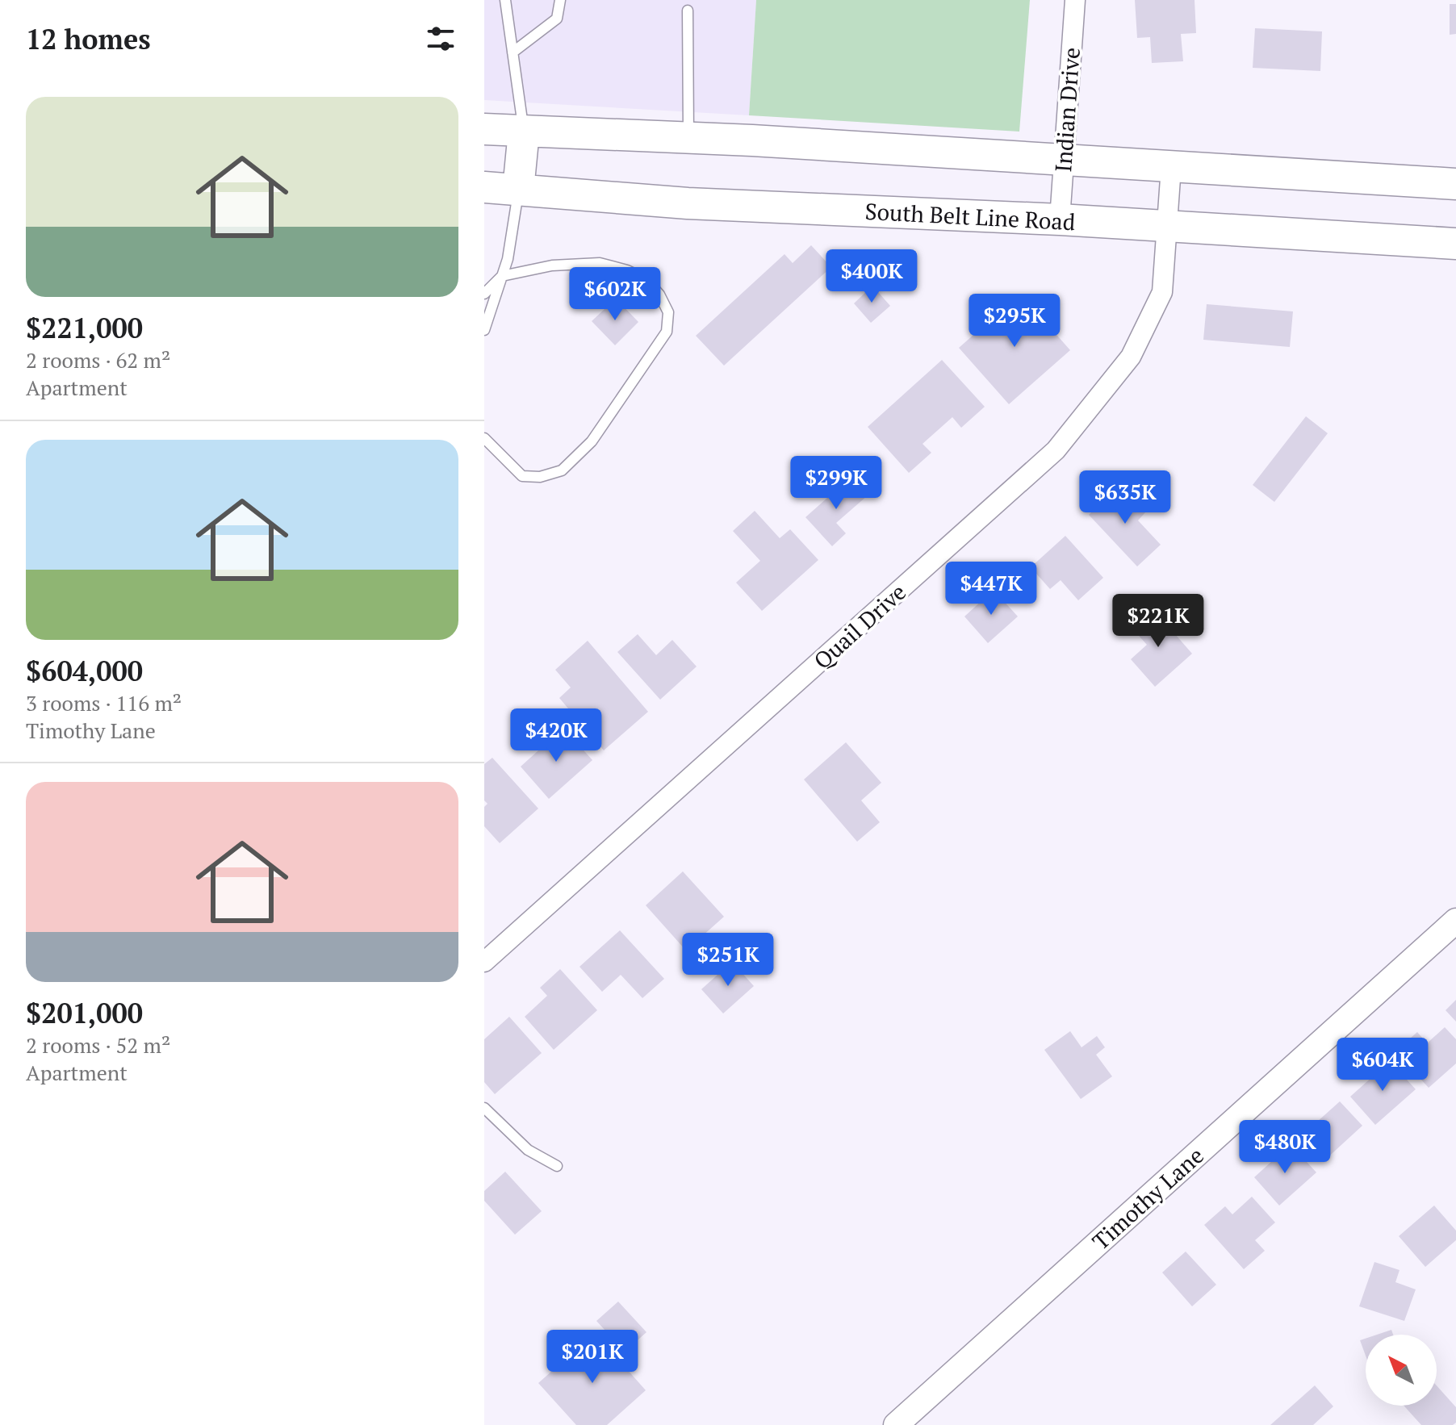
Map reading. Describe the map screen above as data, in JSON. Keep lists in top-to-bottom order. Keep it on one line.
{"streets":{"main road":["South Belt Line Road"],"street":["Indian Drive","Quail Drive","Timothy Lane"]},"crossings":[["Indian Drive","South Belt Line Road"],["South Belt Line Road","Quail Drive"]],"north":"top left","page":{"heading":"12 homes","list":[{"name":"$221,000","note":"2 rooms · 62 m² · Apartment"},{"name":"$604,000","note":"3 rooms · 116 m² · Timothy Lane"},{"name":"$201,000","note":"2 rooms · 52 m² · Apartment"}],"price":["$400K","$602K","$295K","$299K","$635K","$447K","$221K","$420K","$251K","$604K","$480K","$201K"]}}
